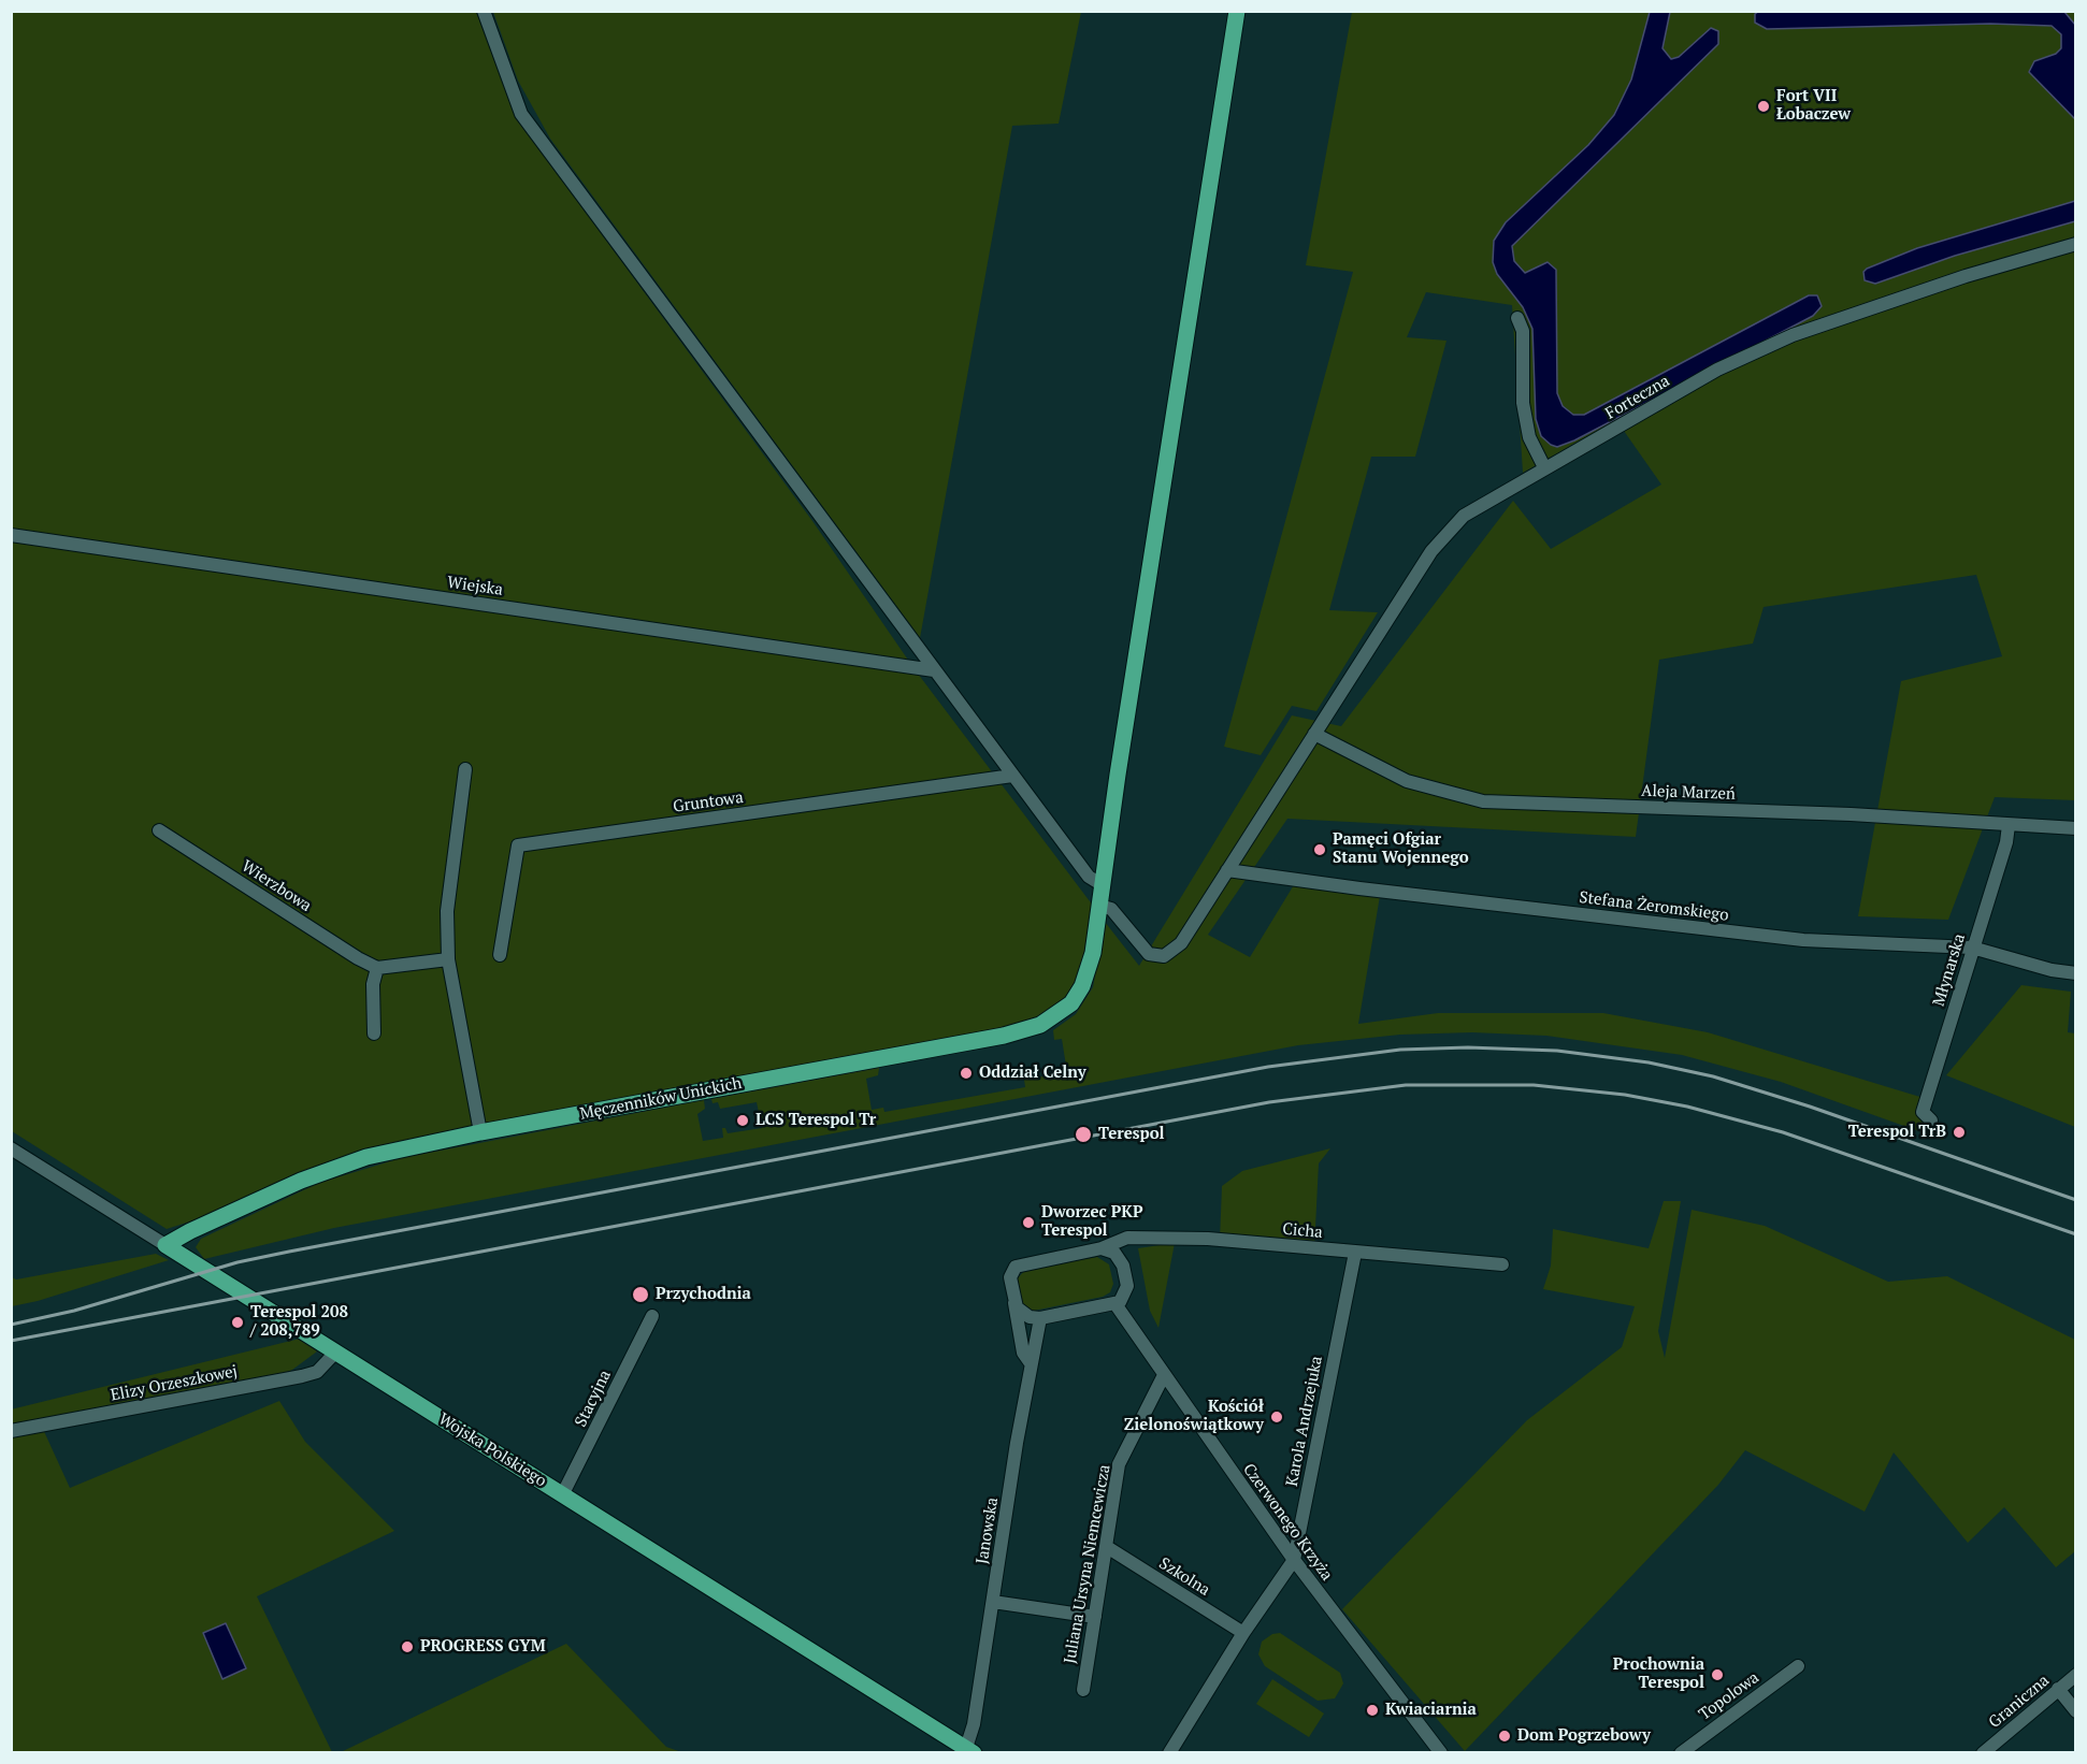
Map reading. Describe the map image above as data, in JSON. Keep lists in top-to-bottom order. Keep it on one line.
{"streets":{"main road":["Męczenników Unickich","Wojska Polskiego"],"street":["Forteczna","Wiejska","Aleja Marzeń","Gruntowa","Wierzbowa","Stefana Żeromskiego","Młynarska","Cicha","Elizy Orzeszkowej","Stacyjna","Karola Andrzejuka","Czerwonego Krzyża","Janowska","Juliana Ursyna Niemcewicza","Szkolna","Topolowa","Graniczna"]},"crossings":[["Forteczna","Aleja Marzeń"],["Forteczna","Stefana Żeromskiego"],["Forteczna","Męczenników Unickich"],["Aleja Marzeń","Młynarska"],["Stefana Żeromskiego","Młynarska"],["Męczenników Unickich","Wojska Polskiego"],["Cicha","Karola Andrzejuka"],["Cicha","Janowska"],["Elizy Orzeszkowej","Wojska Polskiego"],["Stacyjna","Wojska Polskiego"],["Karola Andrzejuka","Czerwonego Krzyża"],["Karola Andrzejuka","Szkolna"],["Wojska Polskiego","Janowska"],["Czerwonego Krzyża","Juliana Ursyna Niemcewicza"],["Juliana Ursyna Niemcewicza","Szkolna"]],"places":["Fort VII Łobaczew","Pamęci Ofgiar Stanu Wojennego","Oddział Celny","LCS Terespol Tr","Terespol TrB","Terespol","Dworzec PKP Terespol","Przychodnia","Terespol 208 / 208,789","Kościół Zielonoświątkowy","PROGRESS GYM","Prochownia Terespol","Kwiaciarnia","Dom Pogrzebowy"]}
